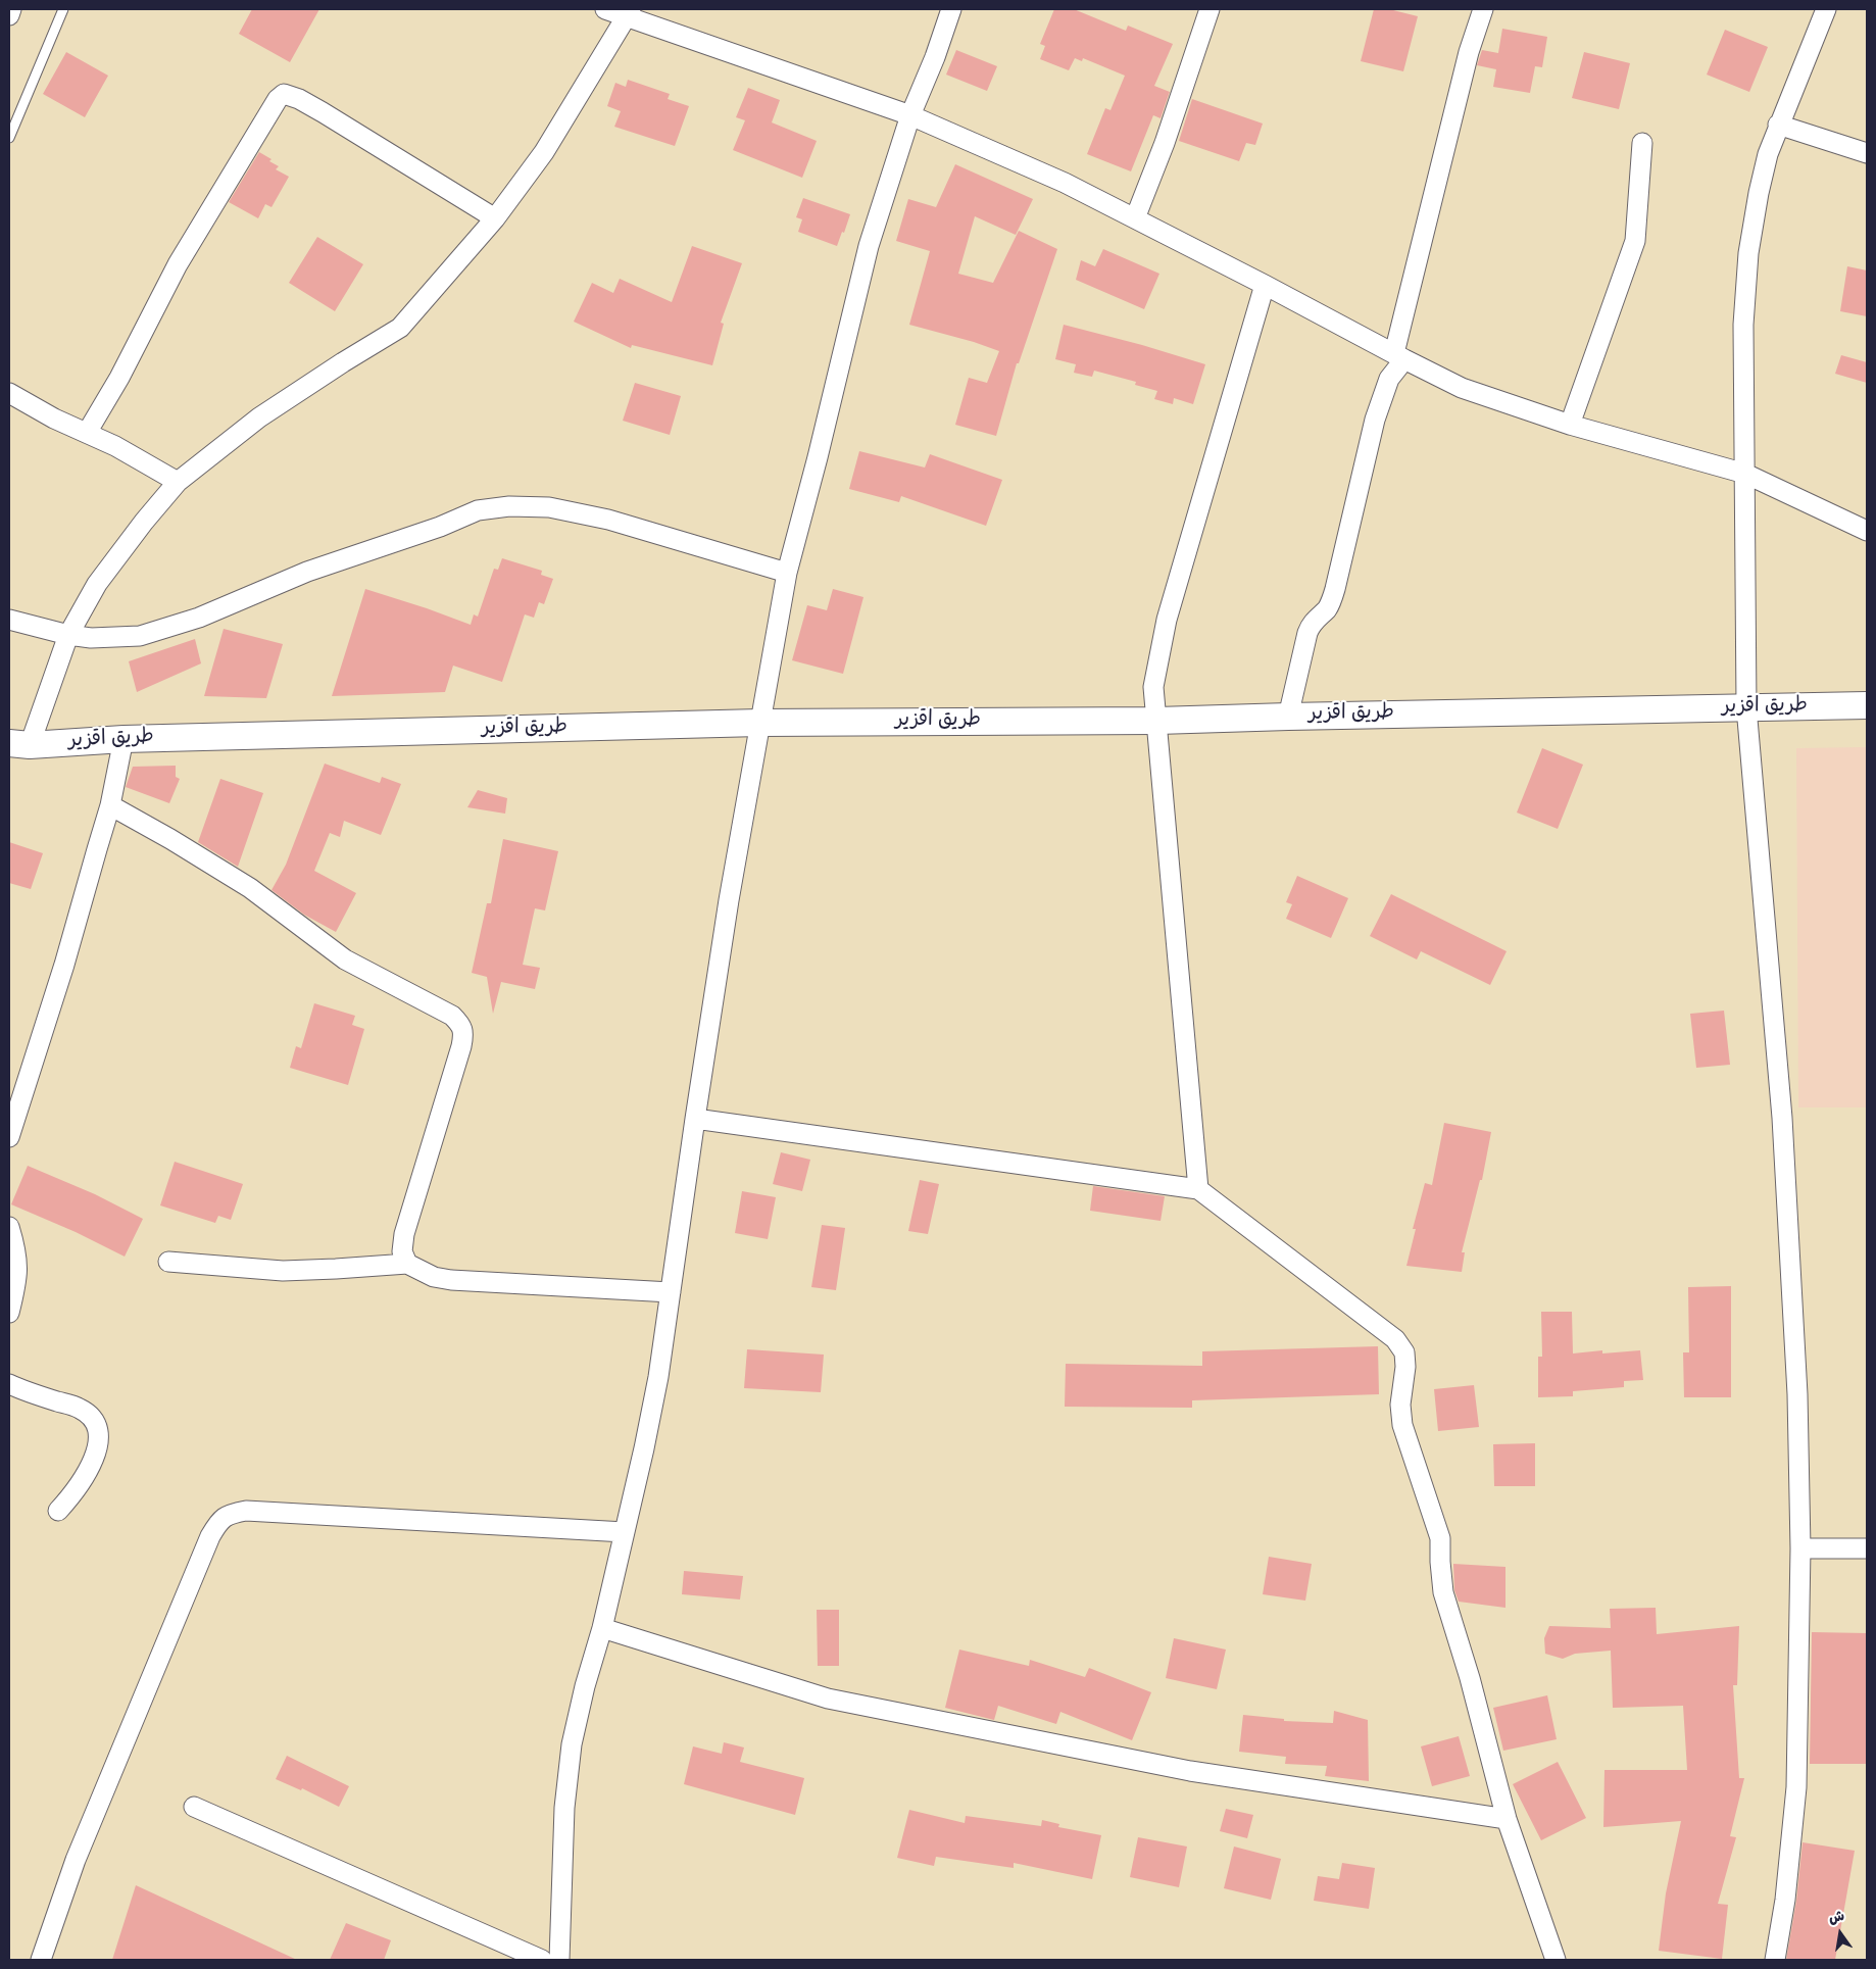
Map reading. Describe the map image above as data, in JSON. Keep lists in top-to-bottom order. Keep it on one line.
{"streets":{"street":["طريق اقزير"]},"north":"top"}
